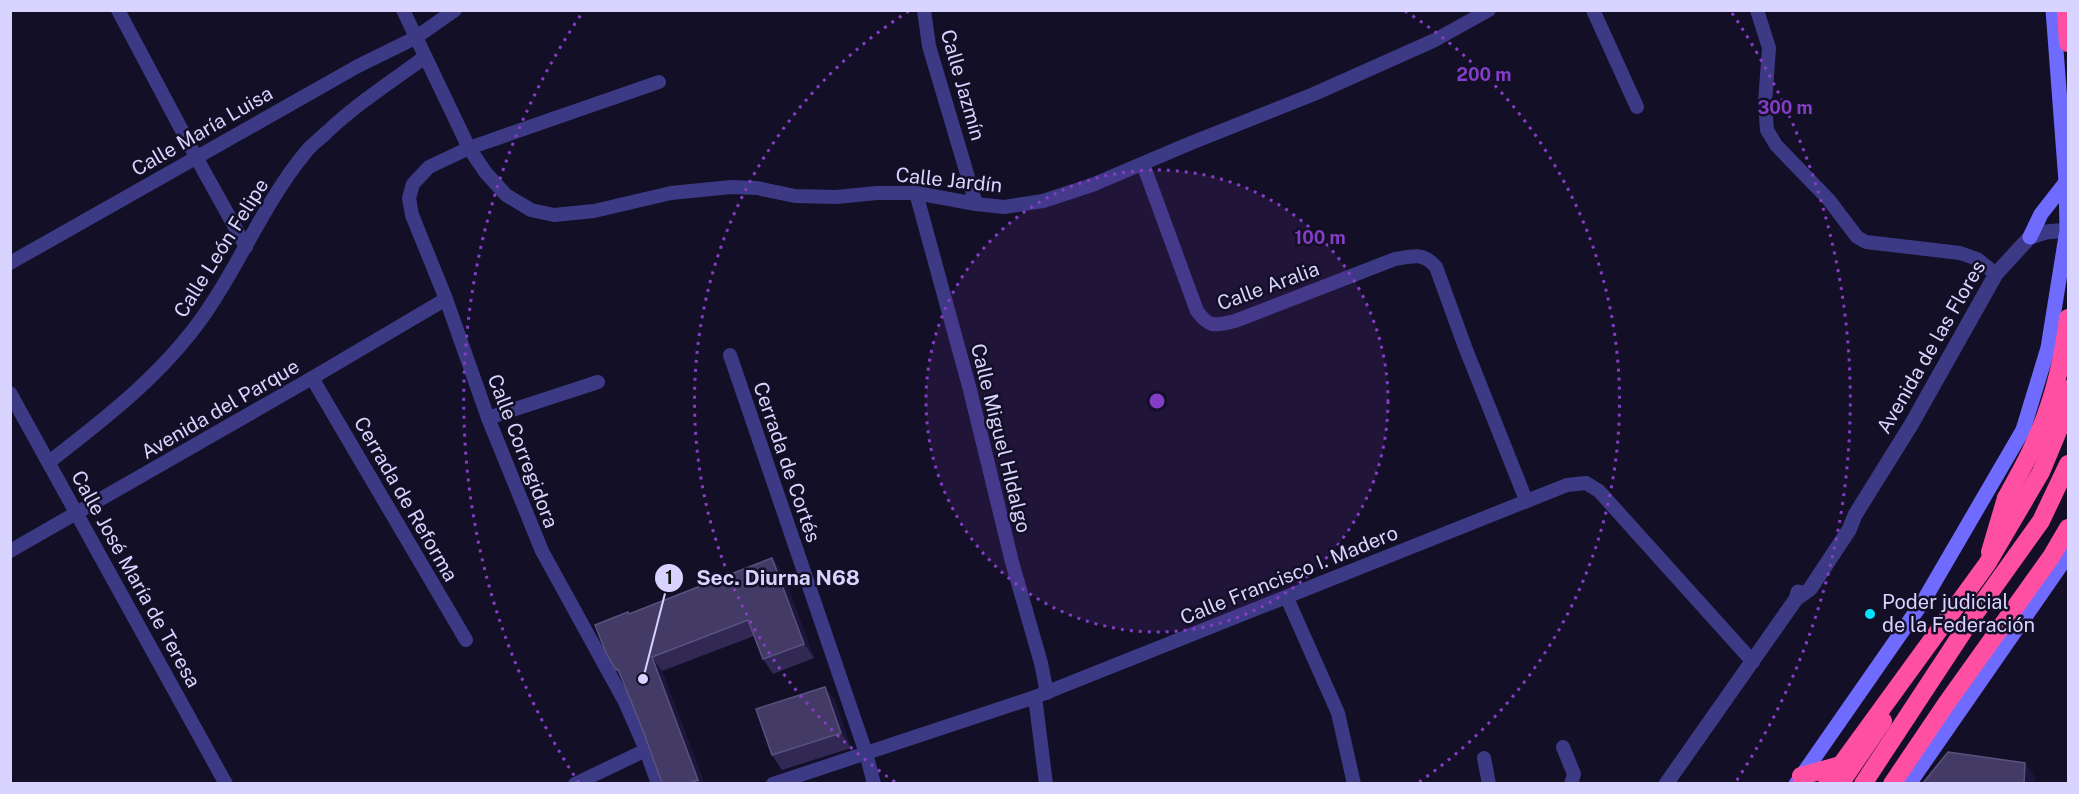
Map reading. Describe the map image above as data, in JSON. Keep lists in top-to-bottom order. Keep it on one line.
{"streets":{"street":["Calle Jazmín","Calle María Luisa","Calle Jardín","Calle León Felipe","Calle Aralia","Avenida de las Flores","Avenida del Parque","Calle Miguel HIdalgo","Calle Corregidora","Cerrada de Cortés","Cerrada de Reforma","Calle Francisco I. Madero","Calle José María de Teresa"]},"crossings":[["Calle Jazmín","Calle Jardín"],["Calle María Luisa","Calle Jardín"],["Calle Jardín","Calle León Felipe"],["Calle Jardín","Calle Aralia"],["Calle Jardín","Calle Miguel HIdalgo"],["Calle Jardín","Calle Corregidora"],["Calle León Felipe","Calle José María de Teresa"],["Calle Aralia","Calle Francisco I. Madero"],["Avenida de las Flores","Calle Francisco I. Madero"],["Avenida del Parque","Calle Corregidora"],["Avenida del Parque","Cerrada de Reforma"],["Avenida del Parque","Calle José María de Teresa"],["Calle Miguel HIdalgo","Calle Francisco I. Madero"],["Cerrada de Cortés","Calle Francisco I. Madero"]],"places":["Poder judicial de la Federación","Sec. Diurna N68"],"rings":["200 m","300 m","100 m"]}
